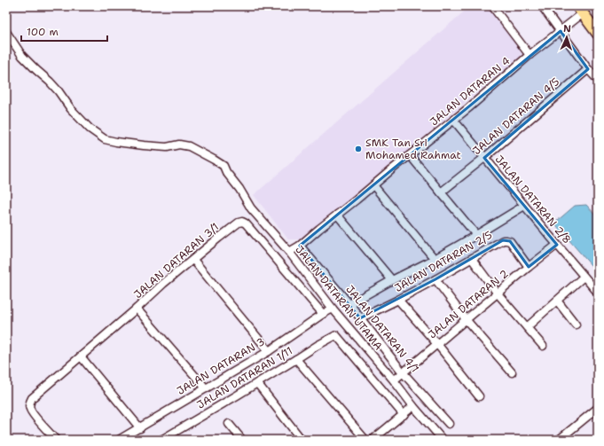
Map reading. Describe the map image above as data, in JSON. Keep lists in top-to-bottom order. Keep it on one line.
{"streets":{"street":["JALAN DATARAN 4","JALAN DATARAN 4/5","JALAN DATARAN 2/8","JALAN DATARAN 3/1","JALAN DATARAN 2/5","JALAN DATARAN UTAMA","JALAN DATARAN 2","JALAN DATARAN 4/1","JALAN DATARAN 3","JALAN DATARAN 1/11"]},"crossings":[["JALAN DATARAN 4","JALAN DATARAN 2/8"],["JALAN DATARAN 4","JALAN DATARAN UTAMA"],["JALAN DATARAN 4","JALAN DATARAN 4/1"],["JALAN DATARAN 4/5","JALAN DATARAN 2/8"],["JALAN DATARAN 2/8","JALAN DATARAN 2"],["JALAN DATARAN 3/1","JALAN DATARAN 3"],["JALAN DATARAN 2/5","JALAN DATARAN 2"],["JALAN DATARAN 2/5","JALAN DATARAN 4/1"],["JALAN DATARAN UTAMA","JALAN DATARAN 2"],["JALAN DATARAN UTAMA","JALAN DATARAN 3"],["JALAN DATARAN 2","JALAN DATARAN 4/1"]],"places":["SMK Tan Sri Mohamed Rahmat"],"scale_bar":"100 m","north":"top"}
